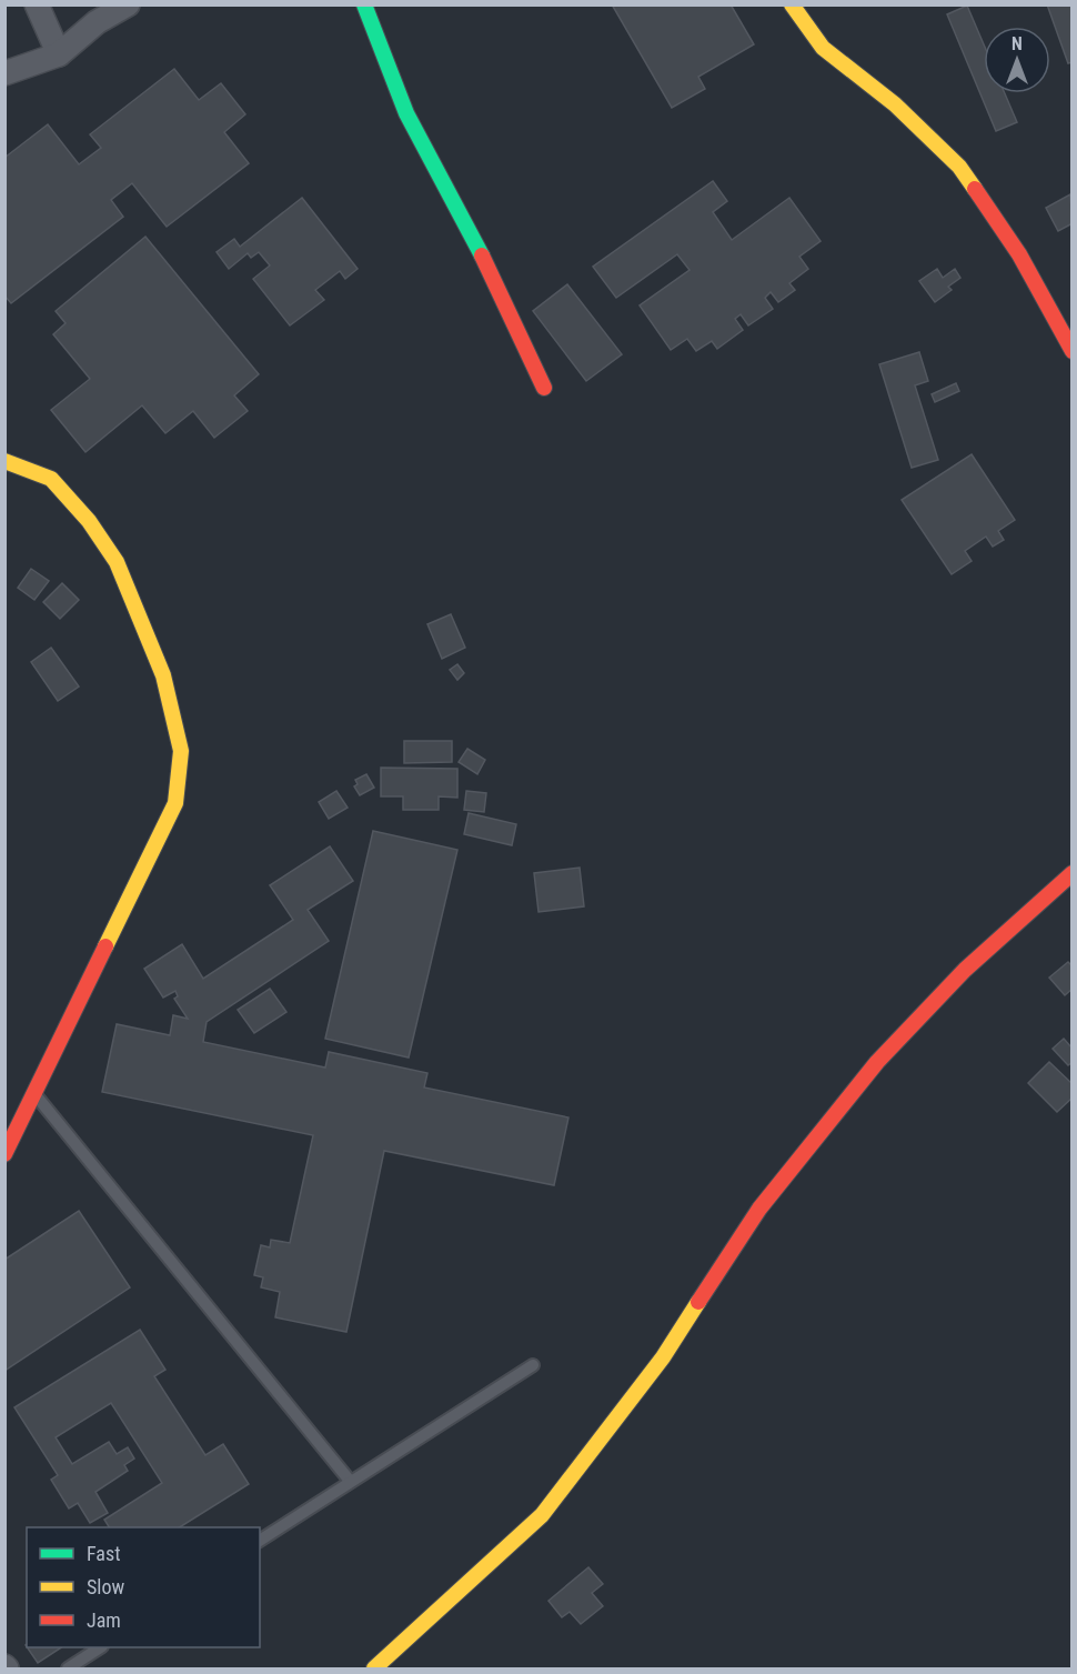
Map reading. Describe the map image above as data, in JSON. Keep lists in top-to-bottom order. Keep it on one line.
{"legend":["Fast","Slow","Jam"],"north":"top"}
